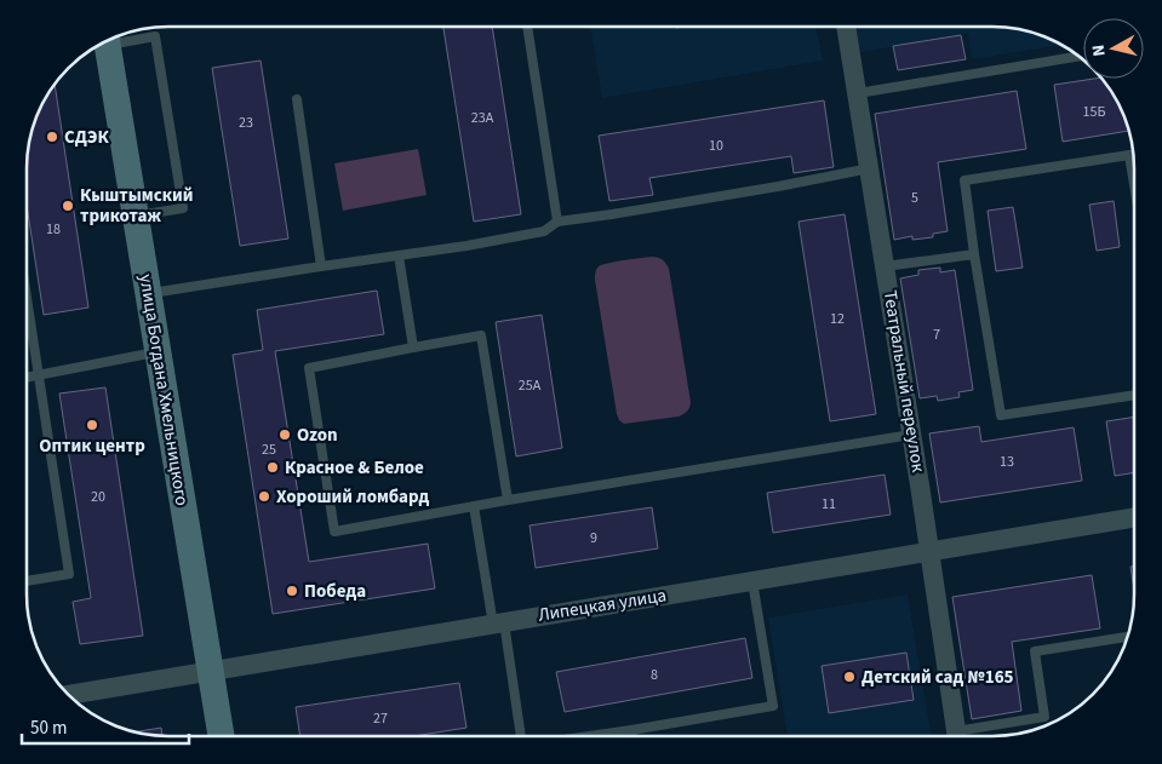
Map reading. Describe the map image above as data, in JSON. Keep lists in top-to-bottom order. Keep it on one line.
{"streets":{"main road":["улица Богдана Хмельницкого"],"street":["Театральный переулок","Липецкая улица"]},"crossings":[["Театральный переулок","Липецкая улица"],["улица Богдана Хмельницкого","Липецкая улица"]],"places":["СДЭК","Кыштымский трикотаж","Оптик центр","Ozon","Красное & Белое","Хороший ломбард","Победа","Детский сад №165"],"house_numbers":["15Б","23А","23","10","5","18","12","7","25А","25","13","20","11","9","8","27"],"scale_bar":"50 m","north":"left"}
